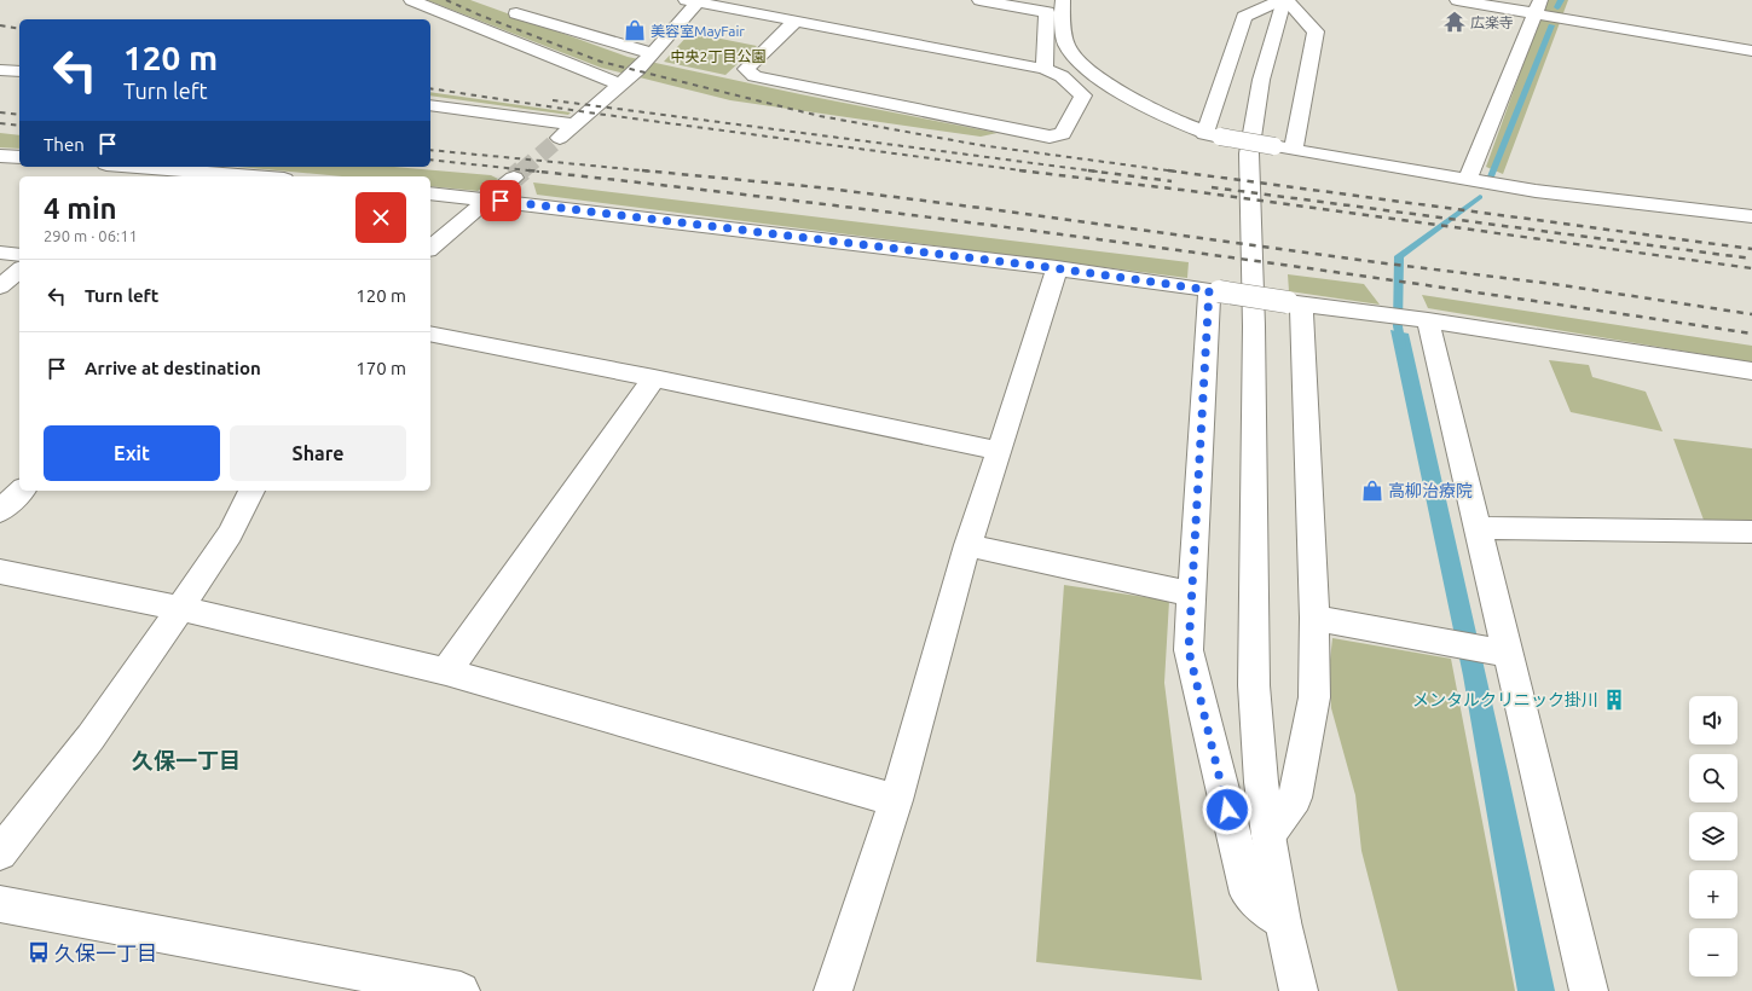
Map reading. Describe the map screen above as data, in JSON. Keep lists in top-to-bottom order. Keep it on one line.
{"districts":["久保一丁目"],"parks":["中央2丁目公園"],"places":{"temple":["広楽寺"],"shop":["美容室MayFair","高柳治療院"],"building":["メンタルクリニック掛川"],"bus stop":["久保一丁目"]},"page":{"turn":["120 m","Turn left"],"then":"Then","heading":["4 min","290 m · 06:11"],"list":[{"name":"Turn left","value":"120 m"},{"name":"Arrive at destination","value":"170 m"}],"buttons":["Exit","Share"],"map_buttons":["+","−"]}}
